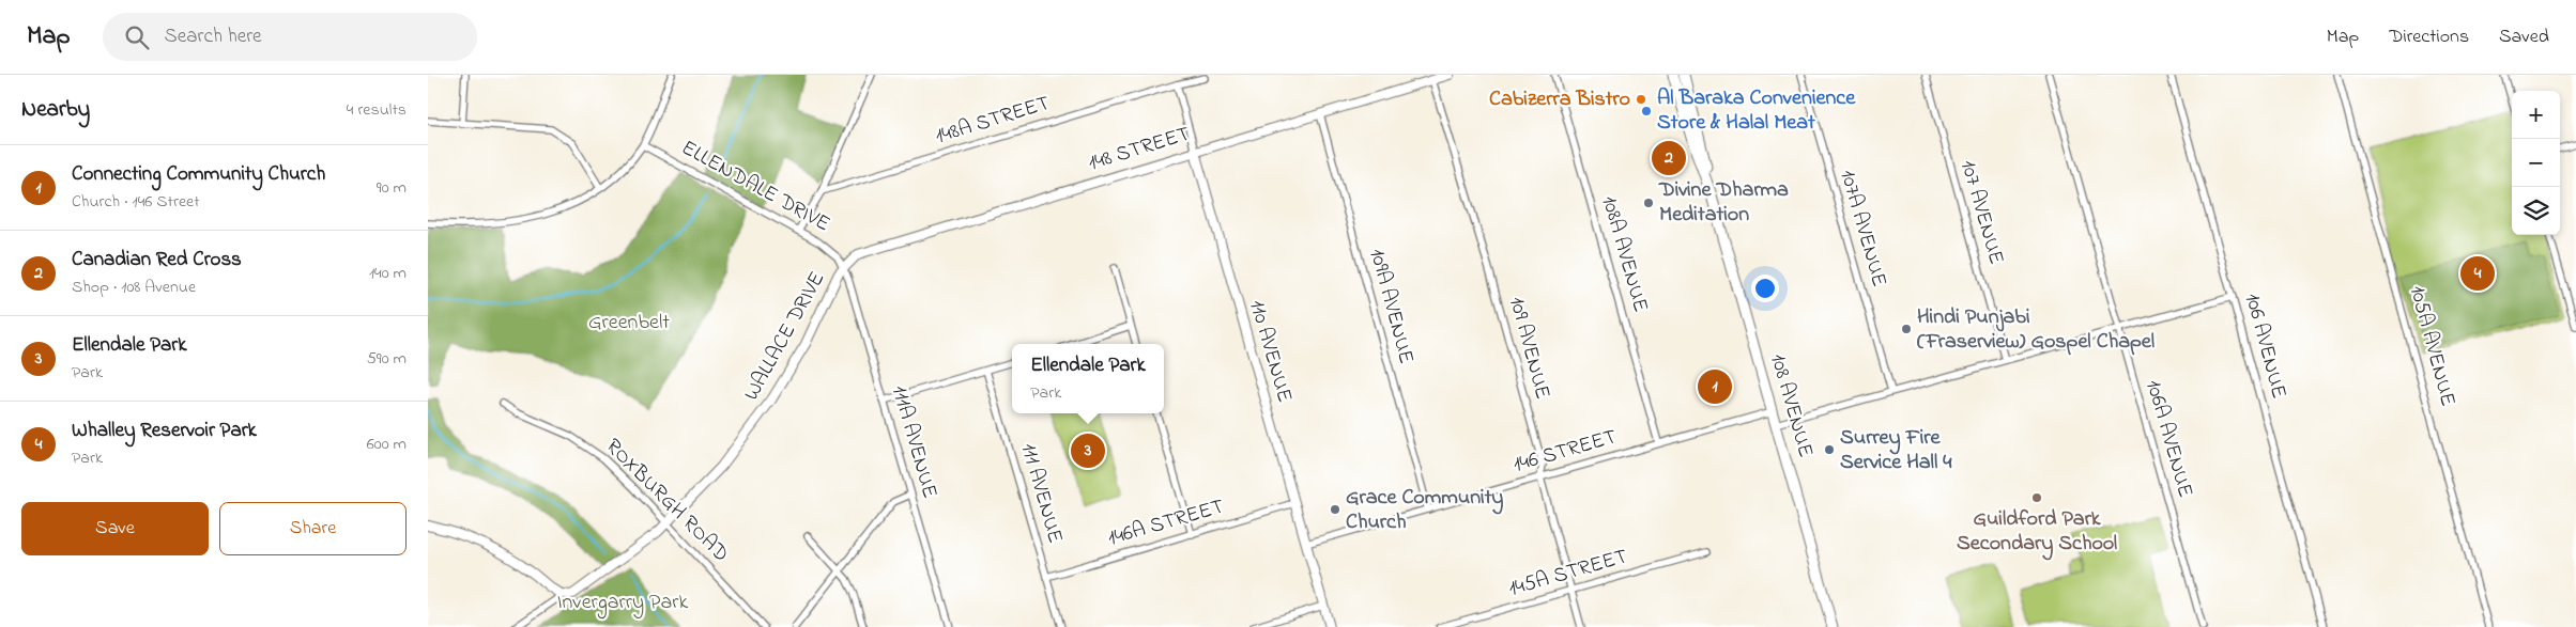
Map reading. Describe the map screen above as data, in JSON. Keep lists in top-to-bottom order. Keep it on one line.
{"streets":{"main road":["108 AVENUE"],"street":["148A STREET","148 STREET","ELLENDALE DRIVE","107 AVENUE","107A AVENUE","108A AVENUE","109A AVENUE","WALLACE DRIVE","106 AVENUE","105A AVENUE","109 AVENUE","110 AVENUE","106A AVENUE","111A AVENUE","146 STREET","111 AVENUE","ROXBURGH ROAD","146A STREET","145A STREET"]},"crossings":[["148A STREET","110 AVENUE"],["148 STREET","ELLENDALE DRIVE"],["148 STREET","109A AVENUE"],["148 STREET","WALLACE DRIVE"],["148 STREET","109 AVENUE"],["148 STREET","110 AVENUE"],["148 STREET","111A AVENUE"],["ELLENDALE DRIVE","WALLACE DRIVE"],["ELLENDALE DRIVE","111A AVENUE"],["108A AVENUE","146 STREET"],["109A AVENUE","146 STREET"],["WALLACE DRIVE","111A AVENUE"],["WALLACE DRIVE","ROXBURGH ROAD"],["109 AVENUE","146 STREET"],["109 AVENUE","145A STREET"],["110 AVENUE","146 STREET"],["110 AVENUE","146A STREET"],["108 AVENUE","146 STREET"],["111 AVENUE","146A STREET"]],"parks":["Greenbelt","Invergarry Park"],"places":["Cabizerra Bistro","Al Baraka Convenience Store & Halal Meat","Divine Dharma Meditation","Hindi Punjabi (Fraserview) Gospel Chapel","Surrey Fire Service Hall 4","Guildford Park Secondary School","Grace Community Church"],"page":{"header":"Map","search":"Search here","nav":["Map","Directions","Saved"],"heading":["Nearby","4 results"],"map_buttons":["+","−"],"pins":["2","4","1","3"],"list":[{"mark":"1","name":"Connecting Community Church","note":"Church · 146 Street","value":"90 m"},{"mark":"2","name":"Canadian Red Cross","note":"Shop · 108 Avenue","value":"140 m"},{"mark":"3","name":"Ellendale Park","note":"Park","value":"590 m"},{"mark":"4","name":"Whalley Reservoir Park","note":"Park","value":"600 m"}],"popup":["Ellendale Park","Park"],"buttons":["Save","Share"]}}
